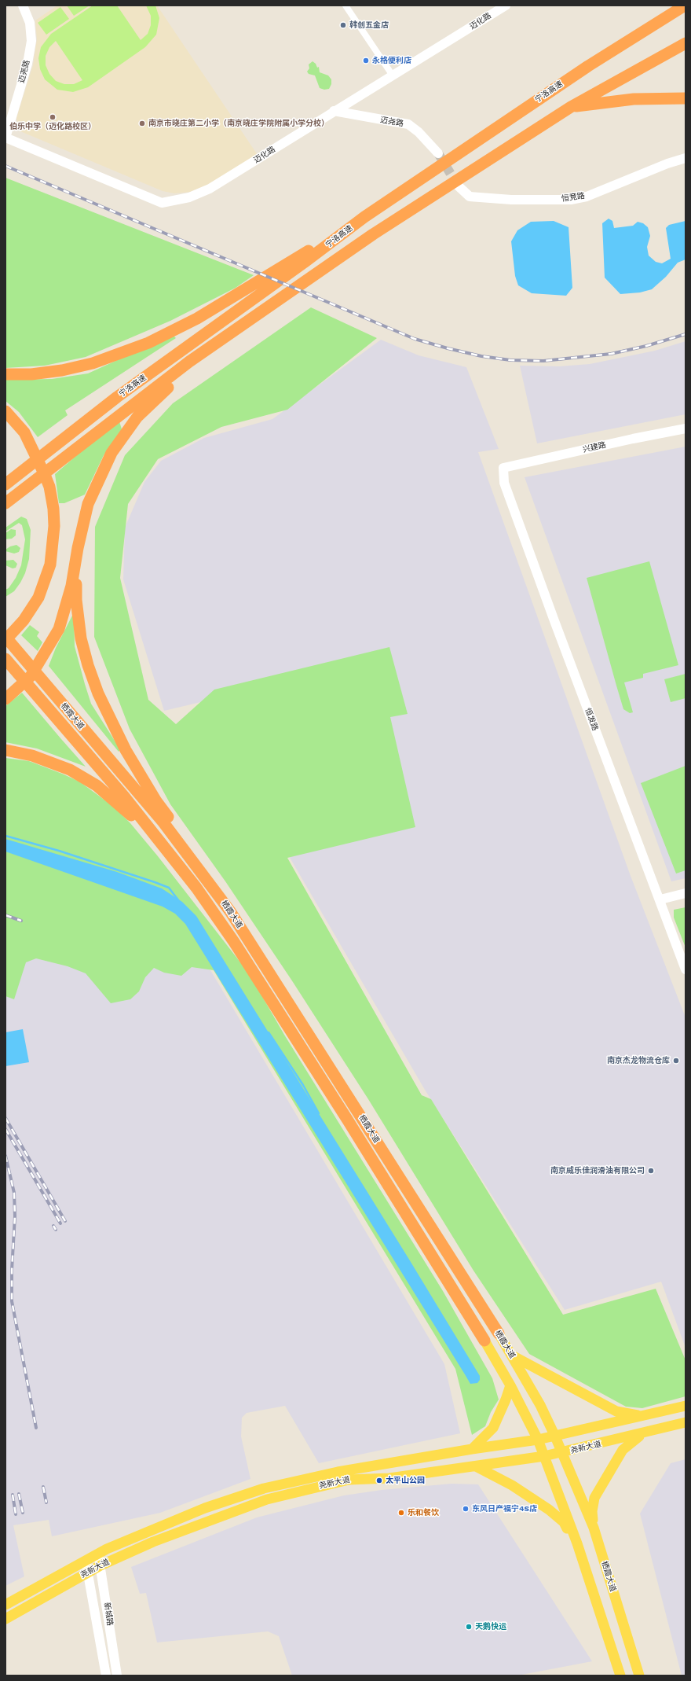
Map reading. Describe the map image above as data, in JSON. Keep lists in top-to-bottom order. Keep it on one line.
{"streets":{"highway":["宁洛高速","栖霞大道"],"main road":["尧新大道"],"street":["迈化路","迈尧路","恒竞路","兴建路","恒发路","新城路"]},"crossings":[["迈化路","迈尧路"],["兴建路","恒发路"],["栖霞大道","尧新大道"],["尧新大道","新城路"]],"places":["韩创五金店","永格便利店","伯乐中学（迈化路校区）","南京市晓庄第二小学（南京晓庄学院附属小学分校）","南京杰龙物流仓库","南京威乐佳润滑油有限公司","太平山公园","东风日产福宁4S店","乐和餐饮","天鹅快运"]}
